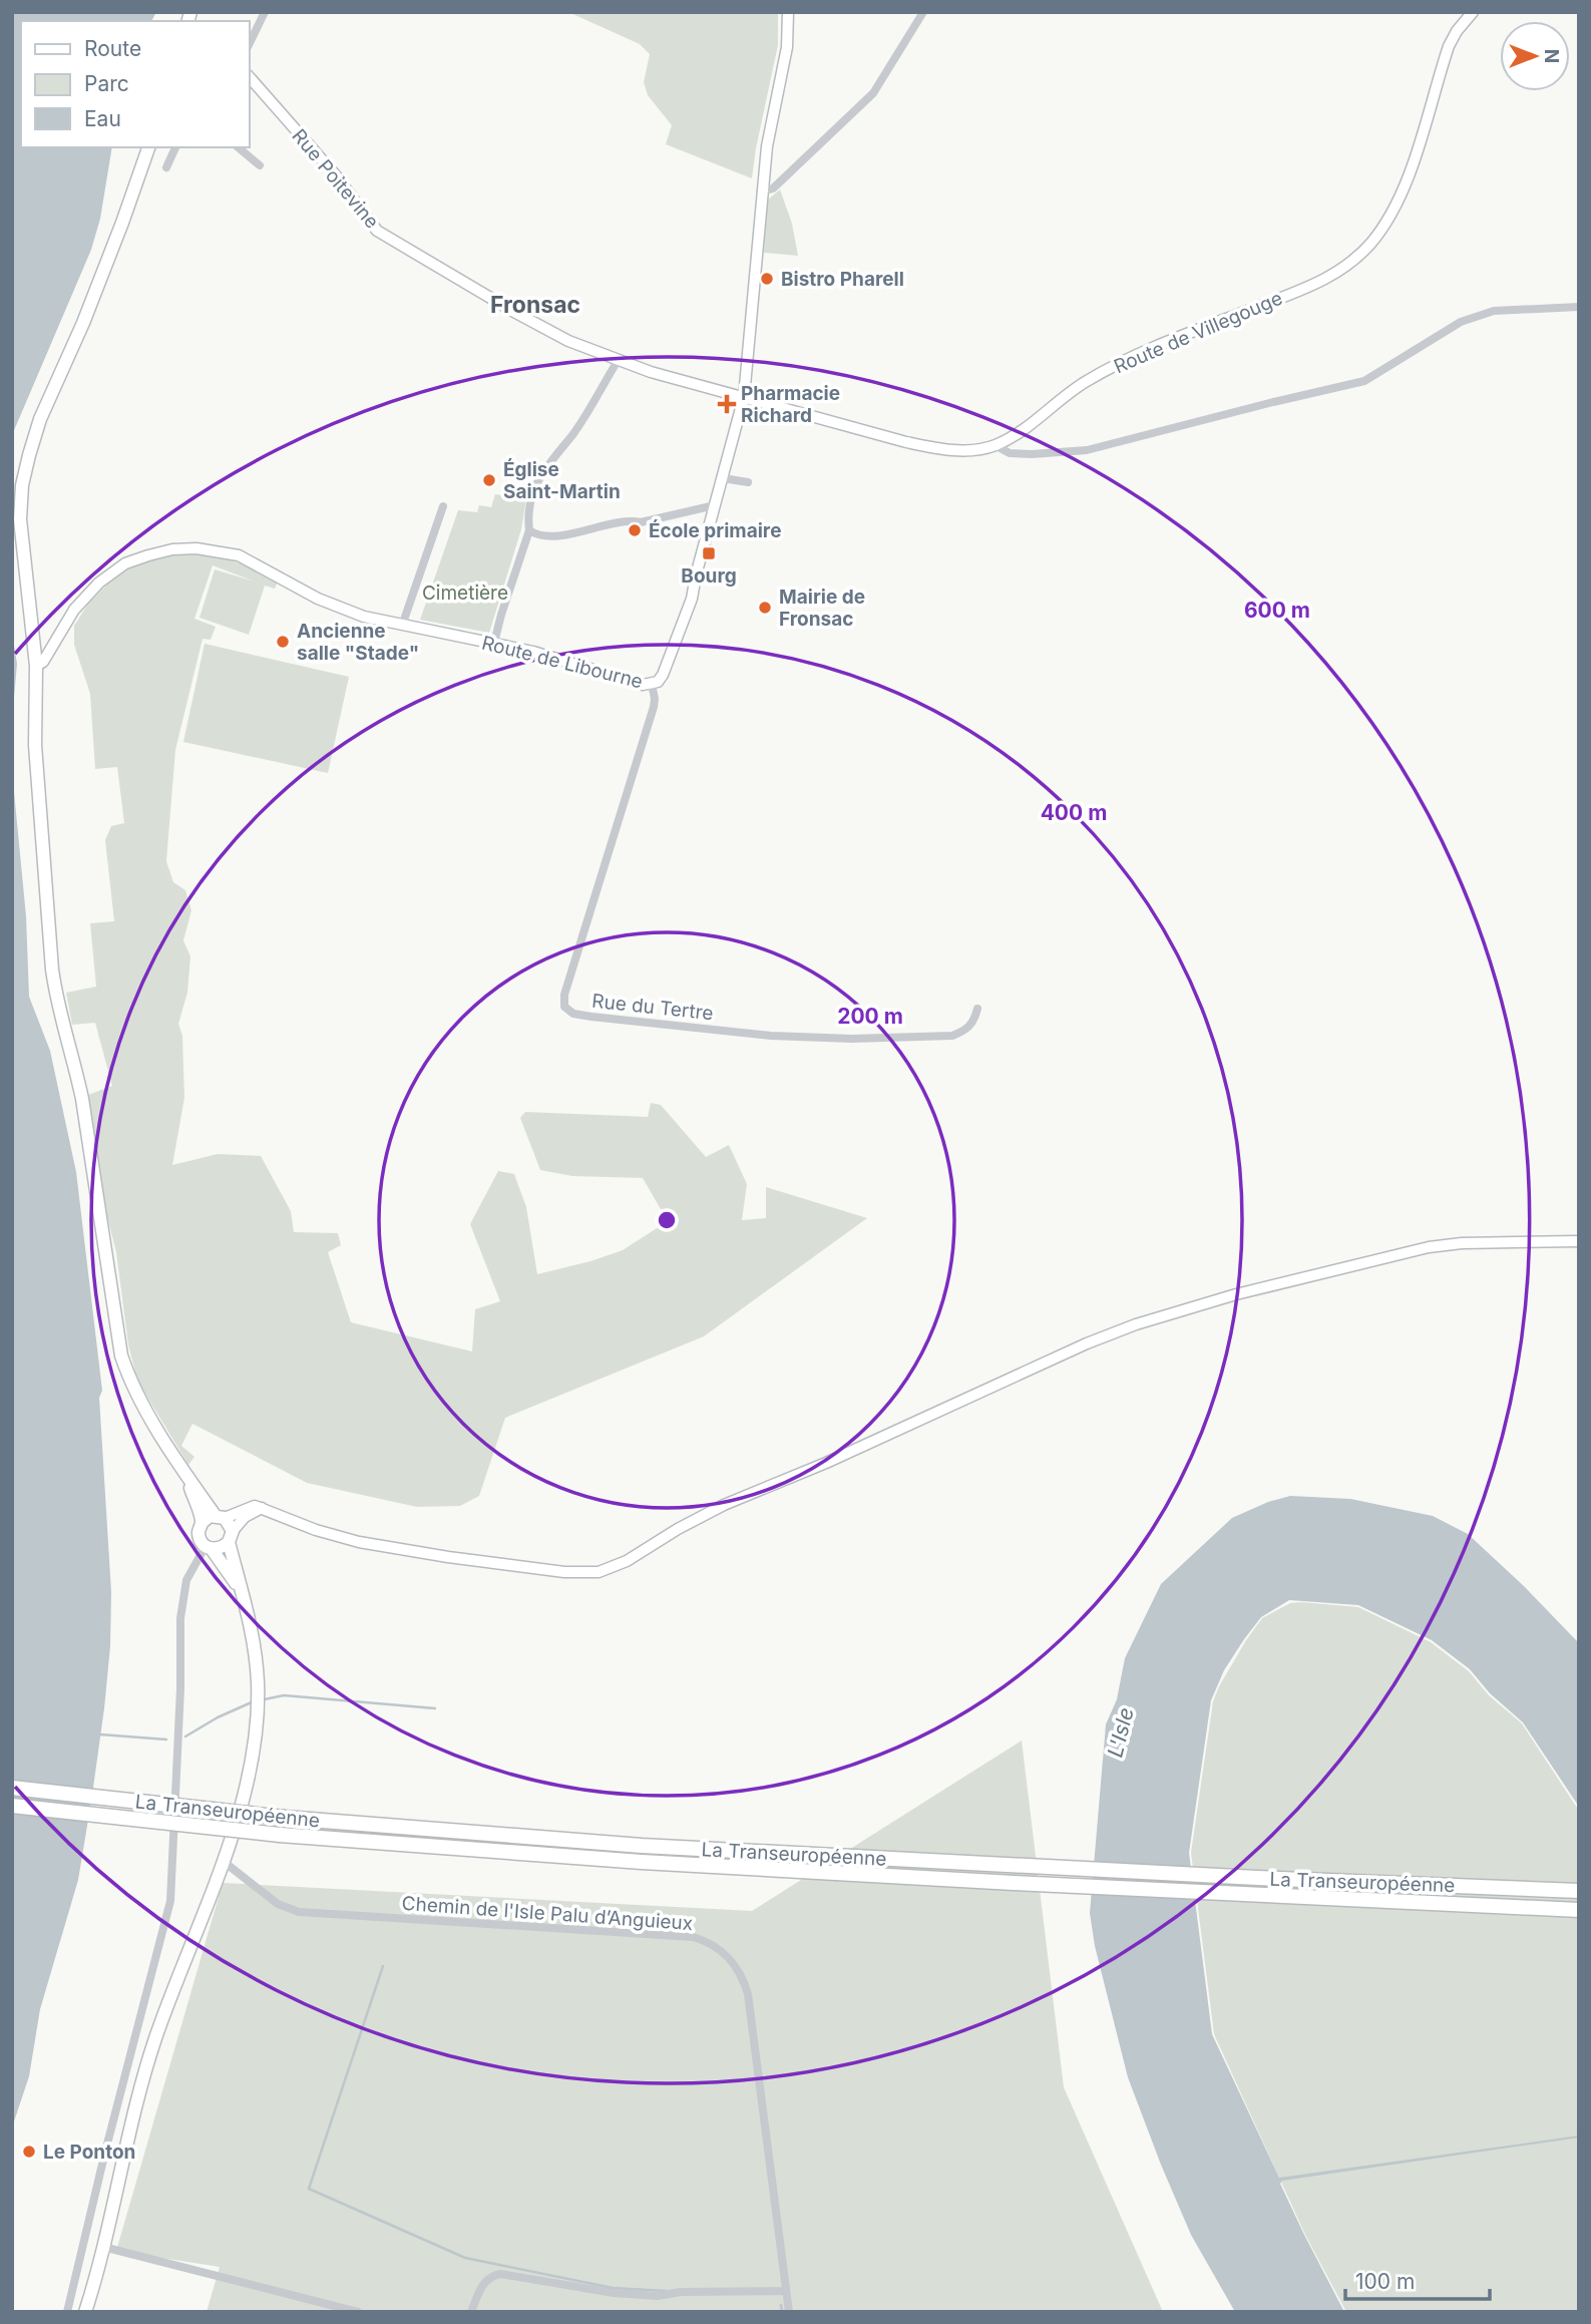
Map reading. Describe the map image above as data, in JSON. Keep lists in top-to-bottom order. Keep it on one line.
{"streets":{"highway":["La Transeuropéenne"],"street":["Rue Poitevine","Route de Villegouge","Route de Libourne","Rue du Tertre","Chemin de l'Isle Palu d’Anguieux"]},"crossings":[["Rue Poitevine","Route de Villegouge"],["Route de Libourne","Rue du Tertre"]],"districts":["Fronsac"],"water":["L'Isle"],"parks":["Cimetière"],"places":{"other":["Bistro Pharell","Église Saint-Martin","École primaire","Mairie de Fronsac","Ancienne salle \"Stade\"","Le Ponton"],"health":["Pharmacie Richard"],"transit":["Bourg"]},"legend":["Route","Parc","Eau"],"scale_bar":"100 m","north":"right","rings":["600 m","400 m","200 m"]}
